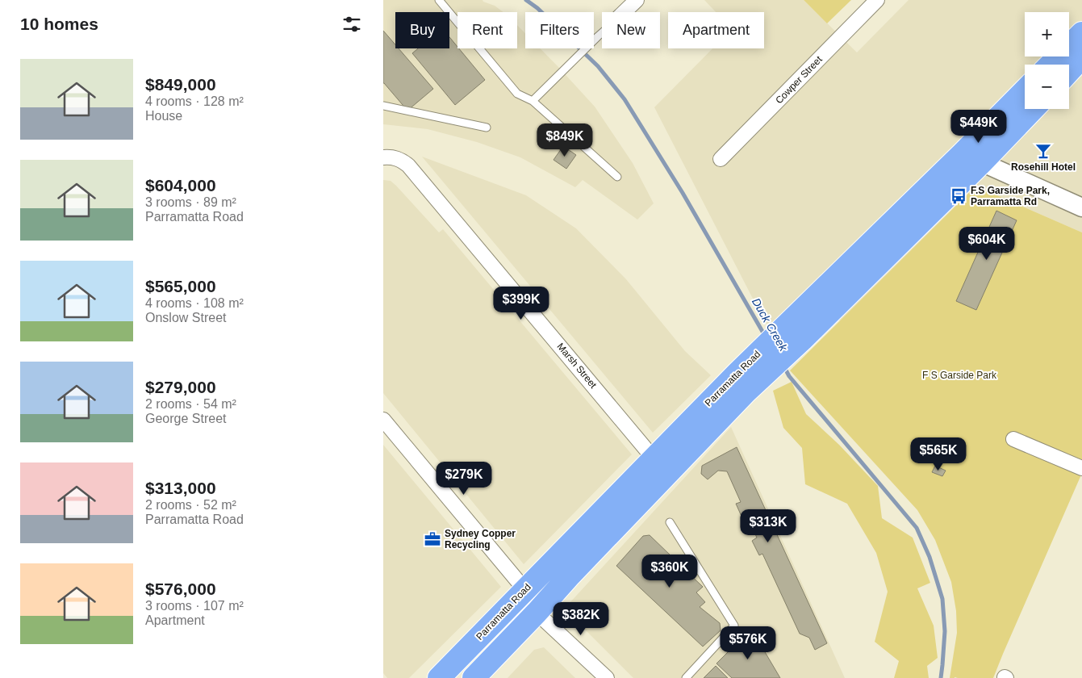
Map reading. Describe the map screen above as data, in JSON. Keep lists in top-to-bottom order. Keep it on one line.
{"streets":{"highway":["Parramatta Road"],"street":["Cowper Street","Marsh Street"]},"crossings":[["Marsh Street","Parramatta Road"]],"water":["Duck Creek"],"parks":["F S Garside Park"],"places":{"bar":["Rosehill Hotel"],"bus stop":["F.S Garside Park, Parramatta Rd"],"office":["Sydney Copper Recycling"]},"page":{"heading":"10 homes","map_buttons":["+","−"],"chip":["Buy","Rent","Filters","New","Apartment"],"list":[{"name":"$849,000","note":"4 rooms · 128 m² · House"},{"name":"$604,000","note":"3 rooms · 89 m² · Parramatta Road"},{"name":"$565,000","note":"4 rooms · 108 m² · Onslow Street"},{"name":"$279,000","note":"2 rooms · 54 m² · George Street"},{"name":"$313,000","note":"2 rooms · 52 m² · Parramatta Road"},{"name":"$576,000","note":"3 rooms · 107 m² · Apartment"}],"price":["$449K","$849K","$604K","$399K","$565K","$279K","$313K","$360K","$382K","$576K"]}}
